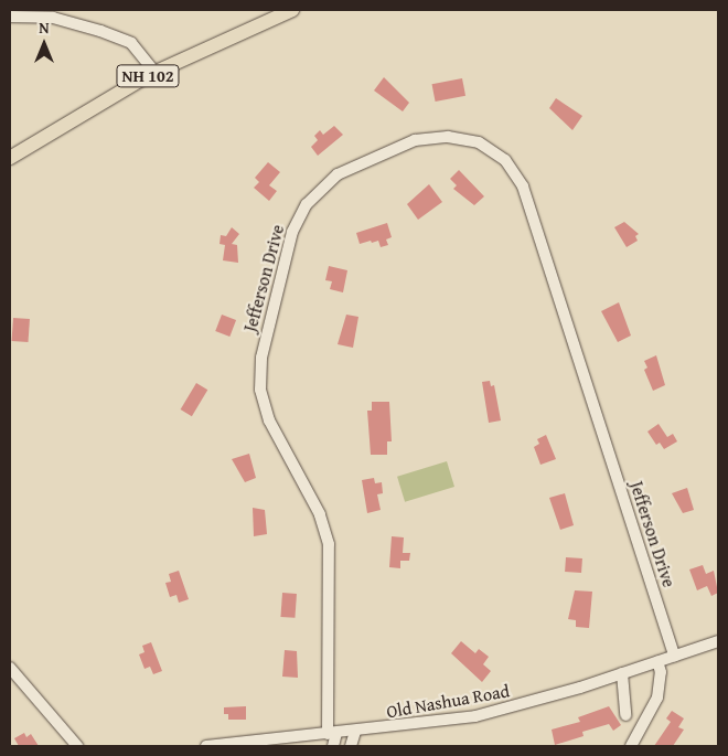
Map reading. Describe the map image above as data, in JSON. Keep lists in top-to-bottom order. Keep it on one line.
{"streets":{"main road":["NH 102"],"street":["Jefferson Drive","Old Nashua Road"]},"crossings":[["Jefferson Drive","Old Nashua Road"]],"north":"top"}
